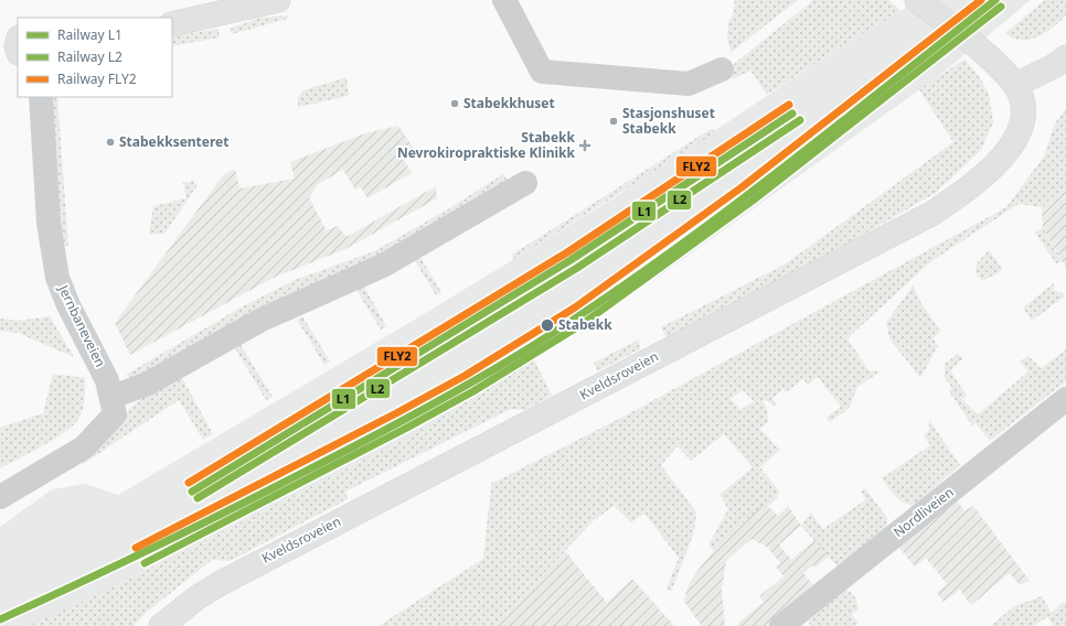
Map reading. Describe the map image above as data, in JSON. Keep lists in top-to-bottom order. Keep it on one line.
{"streets":{"main road":["Kveldsroveien"],"street":["Jernbaneveien","Nordliveien"]},"places":{"other":["Stabekkhuset","Stasjonshuset Stabekk","Stabekksenteret","Stabekk"],"health":["Stabekk Nevrokiropraktiske Klinikk"]},"lines":["rail line L1","rail line FLY2","rail line L2"],"legend":["Railway L1","Railway L2","Railway FLY2"]}
